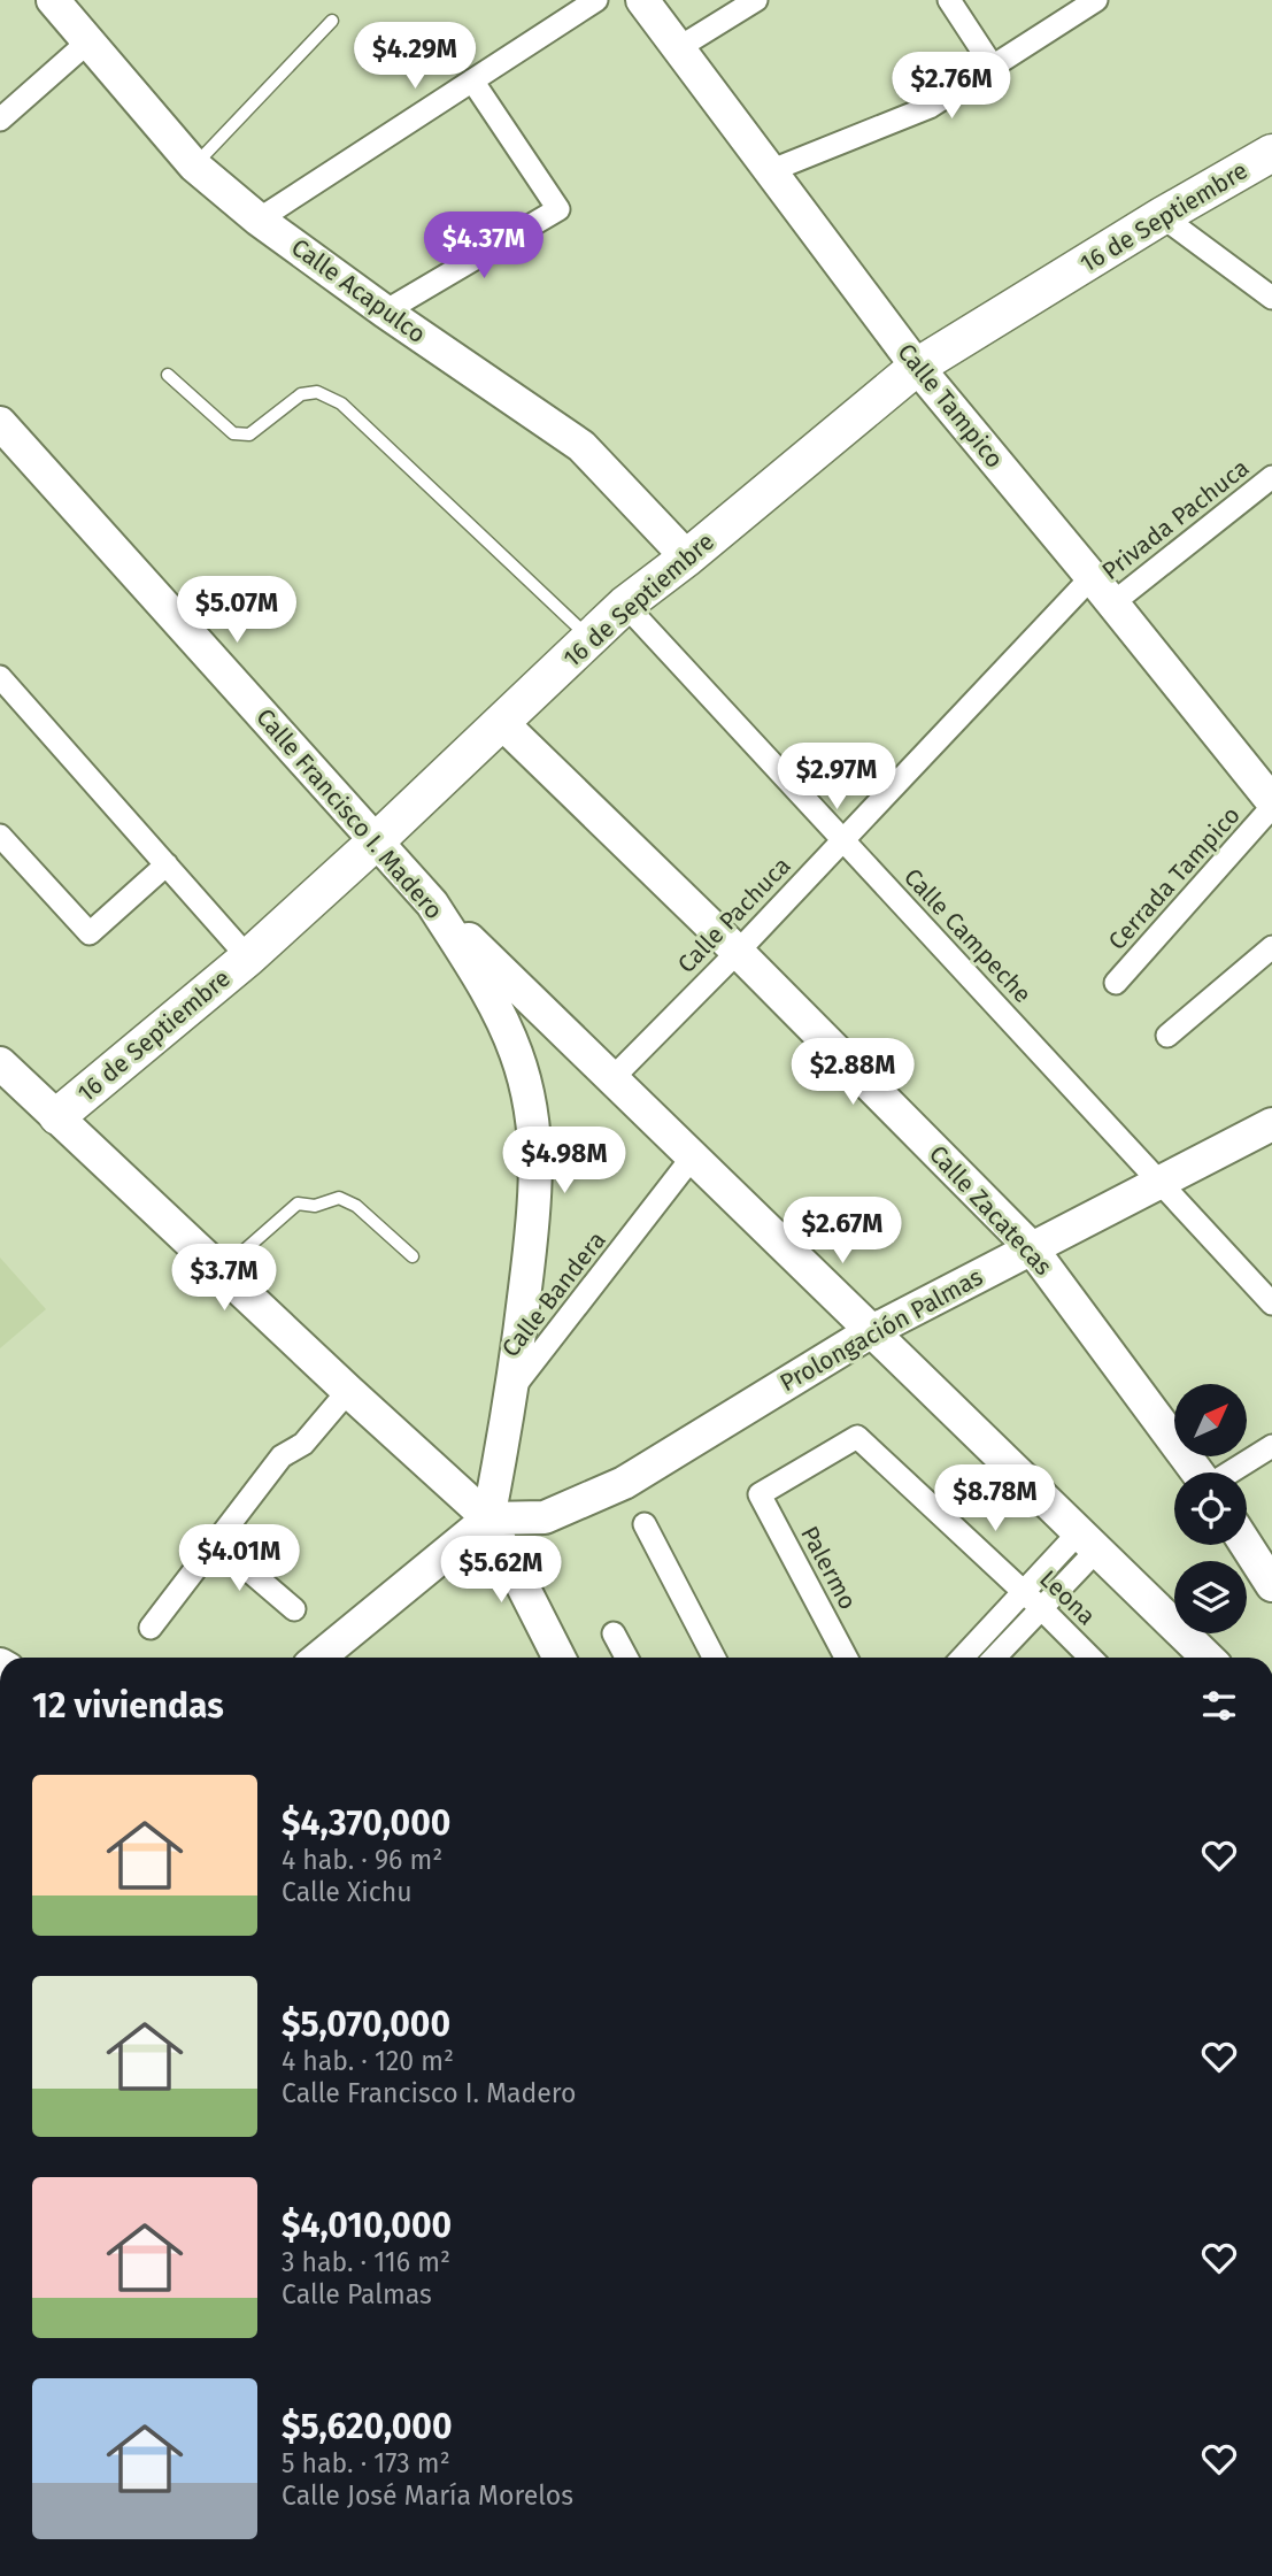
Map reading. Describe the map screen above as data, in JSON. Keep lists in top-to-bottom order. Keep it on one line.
{"streets":{"main road":["16 de Septiembre","Calle Acapulco","Calle Tampico","Calle Francisco I. Madero","Calle Zacatecas","Prolongación Palmas"],"street":["Privada Pachuca","Cerrada Tampico","Calle Pachuca","Calle Campeche","Calle Bandera","Palermo","Leona"]},"crossings":[["16 de Septiembre","Calle Acapulco"],["16 de Septiembre","Calle Tampico"],["16 de Septiembre","Calle Francisco I. Madero"],["16 de Septiembre","Calle Campeche"],["16 de Septiembre","Calle Zacatecas"],["Calle Tampico","Privada Pachuca"],["Calle Tampico","Cerrada Tampico"],["Calle Tampico","Calle Pachuca"],["Calle Francisco I. Madero","Calle Bandera"],["Calle Francisco I. Madero","Prolongación Palmas"],["Calle Pachuca","Calle Campeche"],["Calle Pachuca","Calle Zacatecas"],["Calle Campeche","Prolongación Palmas"],["Calle Zacatecas","Prolongación Palmas"],["Palermo","Leona"]],"north":"top right","page":{"price":["$4.29M","$2.76M","$4.37M","$5.07M","$2.97M","$2.88M","$4.98M","$2.67M","$3.7M","$8.78M","$4.01M","$5.62M"],"heading":"12 viviendas","list":[{"name":"$4,370,000","note":"4 hab. · 96 m² · Calle Xichu"},{"name":"$5,070,000","note":"4 hab. · 120 m² · Calle Francisco I. Madero"},{"name":"$4,010,000","note":"3 hab. · 116 m² · Calle Palmas"},{"name":"$5,620,000","note":"5 hab. · 173 m² · Calle José María Morelos"}]}}
